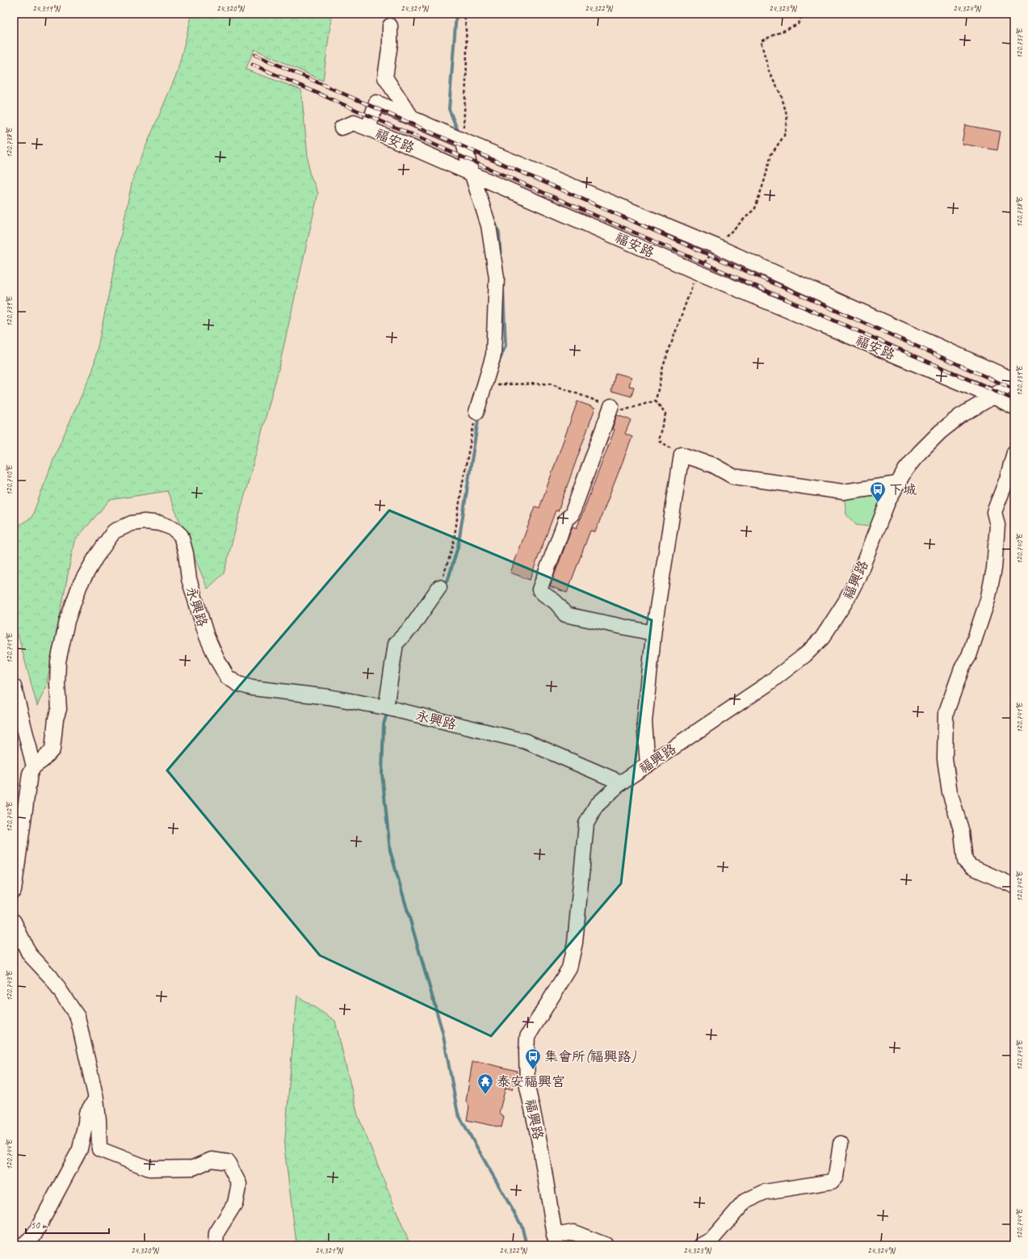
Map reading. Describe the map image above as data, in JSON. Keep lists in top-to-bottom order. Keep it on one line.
{"streets":{"street":["福安路","福興路","永興路"]},"crossings":[["福安路","福興路"],["福興路","永興路"]],"places":{"bus stop":["下城","集會所(福興路)"],"temple":["泰安福興宮"]},"scale_bar":"50 m","coordinates":["24.319°N","24.320°N","24.321°N","24.322°N","24.323°N","24.324°N","120.737°E","120.738°E","120.739°E","120.740°E","120.741°E","120.742°E","120.743°E","120.744°E"]}
